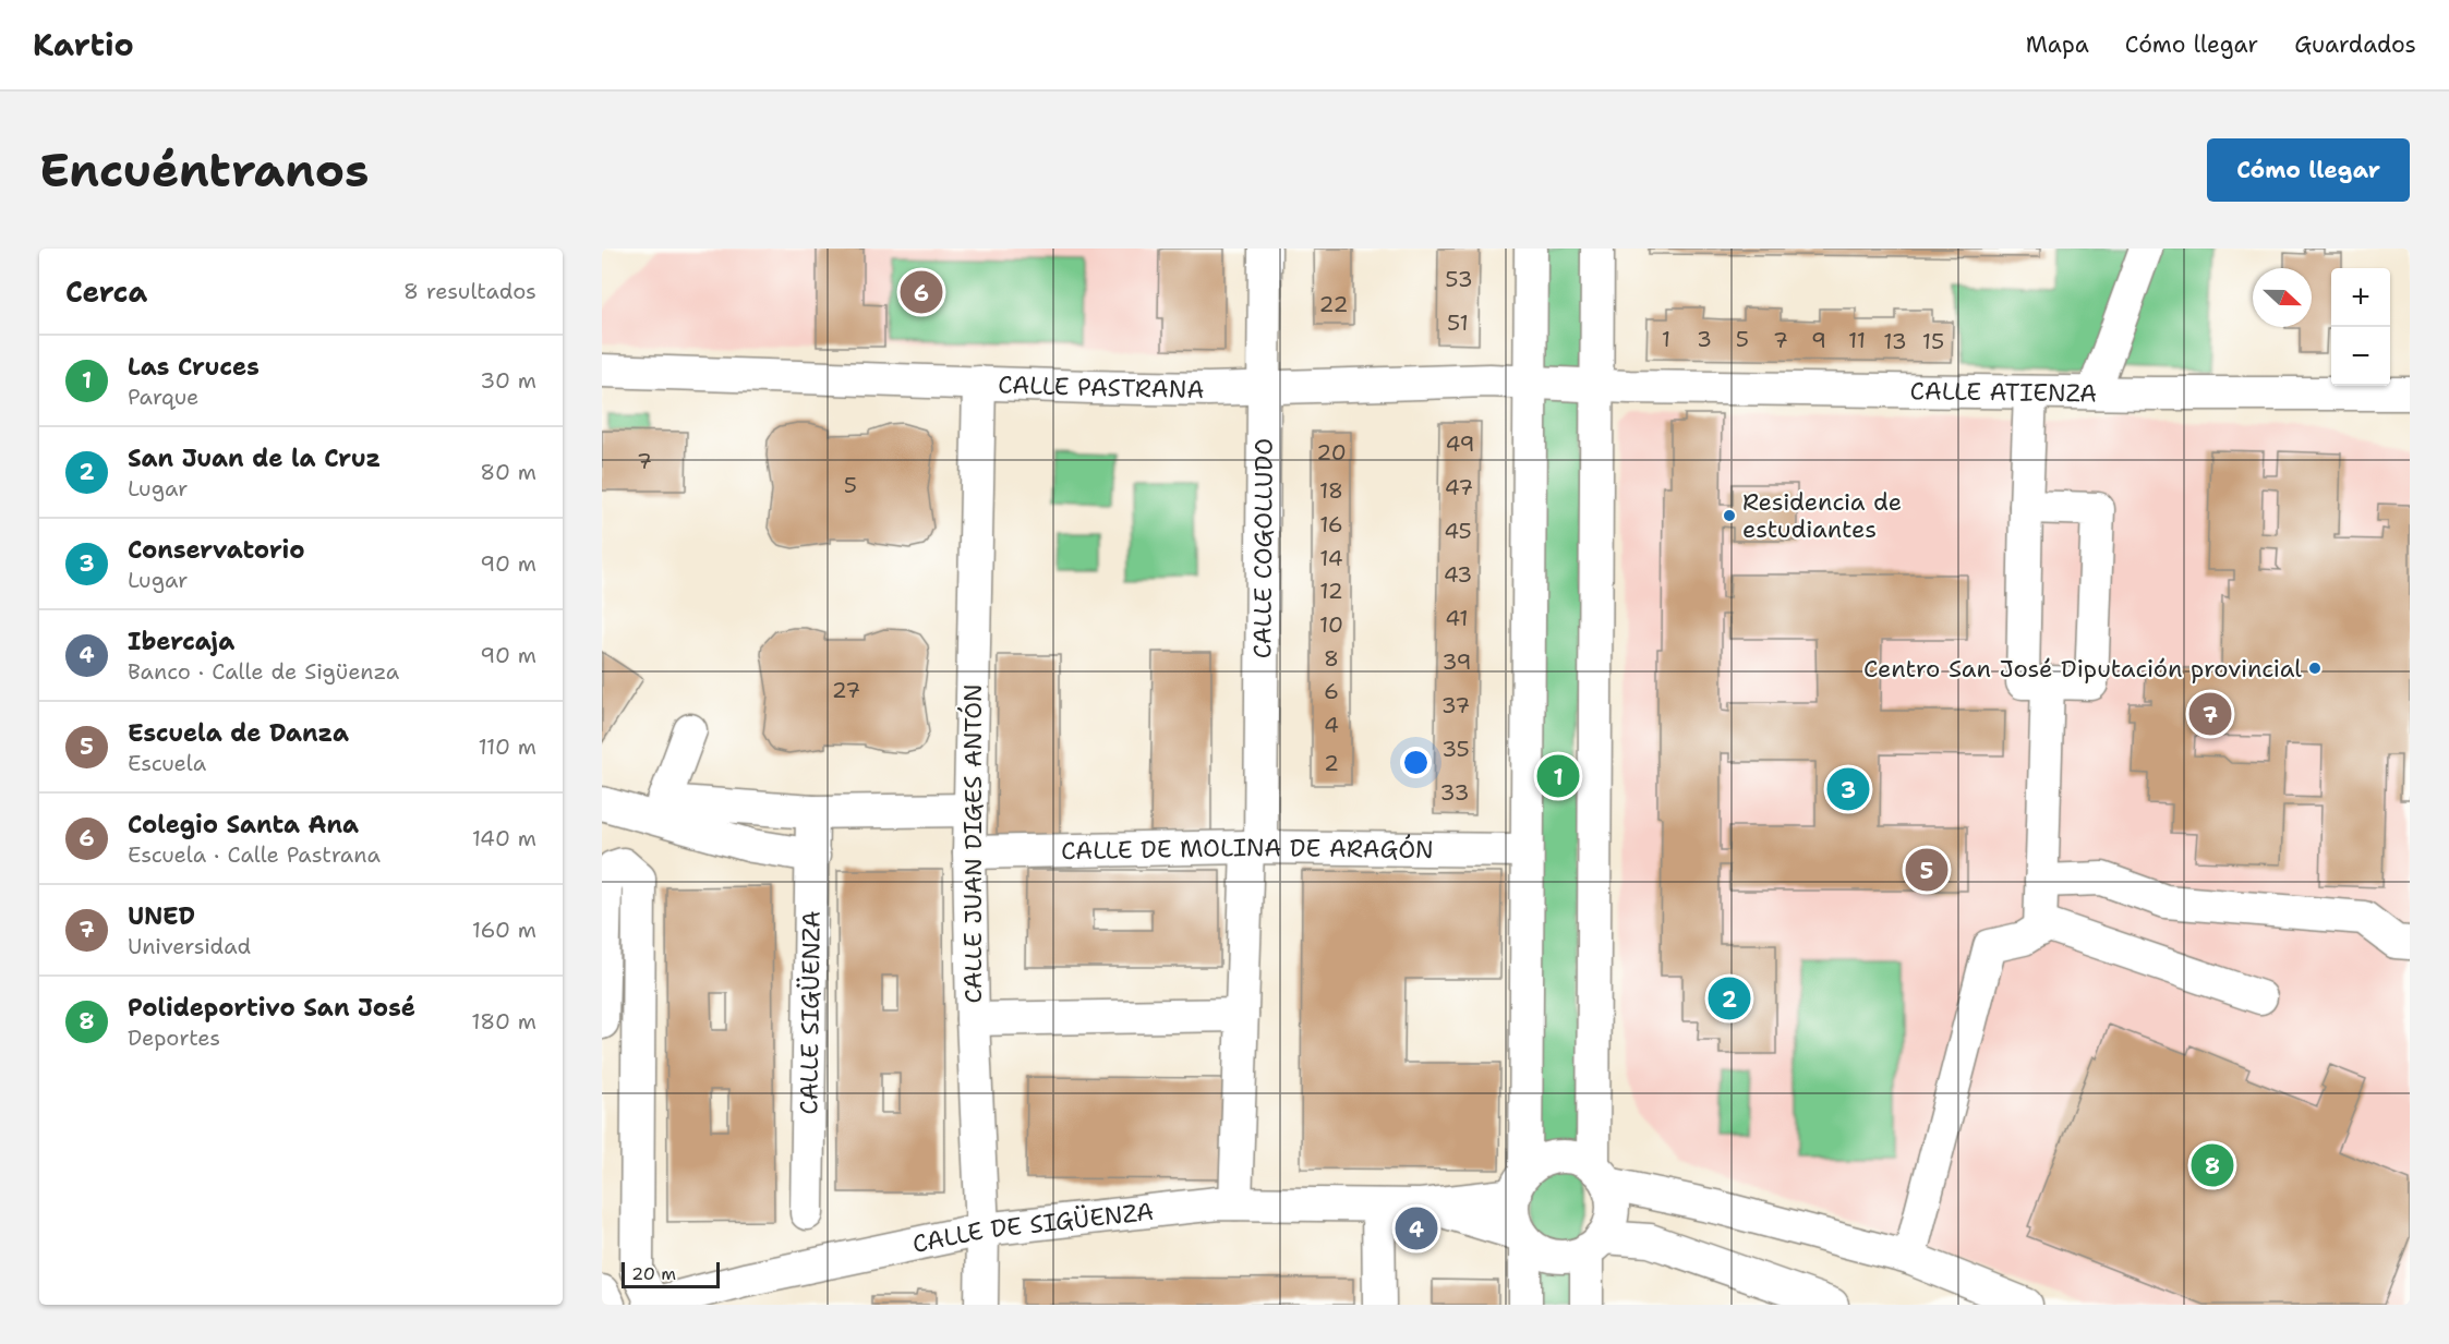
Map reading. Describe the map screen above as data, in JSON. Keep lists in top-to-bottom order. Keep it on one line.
{"streets":{"street":["CALLE PASTRANA","CALLE ATIENZA","CALLE COGOLLUDO","CALLE JUAN DIGES ANTÓN","CALLE DE MOLINA DE ARAGÓN","CALLE SIGÜENZA","CALLE DE SIGÜENZA"]},"crossings":[["CALLE PASTRANA","CALLE ATIENZA"],["CALLE PASTRANA","CALLE COGOLLUDO"],["CALLE PASTRANA","CALLE JUAN DIGES ANTÓN"],["CALLE COGOLLUDO","CALLE DE MOLINA DE ARAGÓN"],["CALLE COGOLLUDO","CALLE DE SIGÜENZA"],["CALLE JUAN DIGES ANTÓN","CALLE DE MOLINA DE ARAGÓN"],["CALLE JUAN DIGES ANTÓN","CALLE DE SIGÜENZA"]],"places":["Residencia de estudiantes","Centro San José Diputación provincial"],"house_numbers":["53","22","51","1","3","5","7","9","11","13","15","49","20","7","5","47","18","16","45","14","43","12","41","10","8","39","27","6","37","4","35","2","33"],"scale_bar":"20 m","north":"right","page":{"header":"Kartio","nav":["Mapa","Cómo llegar","Guardados"],"buttons":"Cómo llegar","title":"Encuéntranos","heading":["Cerca","8 resultados"],"map_buttons":["+","−"],"pins":["6","7","1","3","5","2","8","4"],"list":[{"mark":"1","name":"Las Cruces","note":"Parque","value":"30 m"},{"mark":"2","name":"San Juan de la Cruz","note":"Lugar","value":"80 m"},{"mark":"3","name":"Conservatorio","note":"Lugar","value":"90 m"},{"mark":"4","name":"Ibercaja","note":"Banco · Calle de Sigüenza","value":"90 m"},{"mark":"5","name":"Escuela de Danza","note":"Escuela","value":"110 m"},{"mark":"6","name":"Colegio Santa Ana","note":"Escuela · Calle Pastrana","value":"140 m"},{"mark":"7","name":"UNED","note":"Universidad","value":"160 m"},{"mark":"8","name":"Polideportivo San José","note":"Deportes","value":"180 m"}],"scale":"20 m"}}
